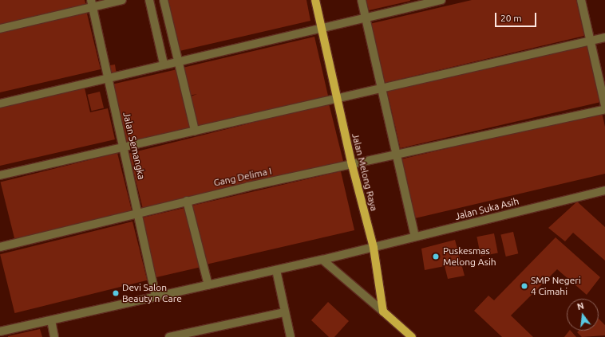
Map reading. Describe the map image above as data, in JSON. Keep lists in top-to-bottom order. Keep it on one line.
{"streets":{"main road":["Jalan Melong Raya"],"street":["Jalan Semangka","Gang Delima I","Jalan Suka Asih"]},"crossings":[["Jalan Semangka","Gang Delima I"],["Jalan Semangka","Jalan Suka Asih"],["Jalan Melong Raya","Gang Delima I"],["Jalan Melong Raya","Jalan Suka Asih"]],"places":["Puskesmas Melong Asih","SMP Negeri 4 Cimahi","Devi Salon Beauty n Care"],"scale_bar":"20 m","north":"top"}
